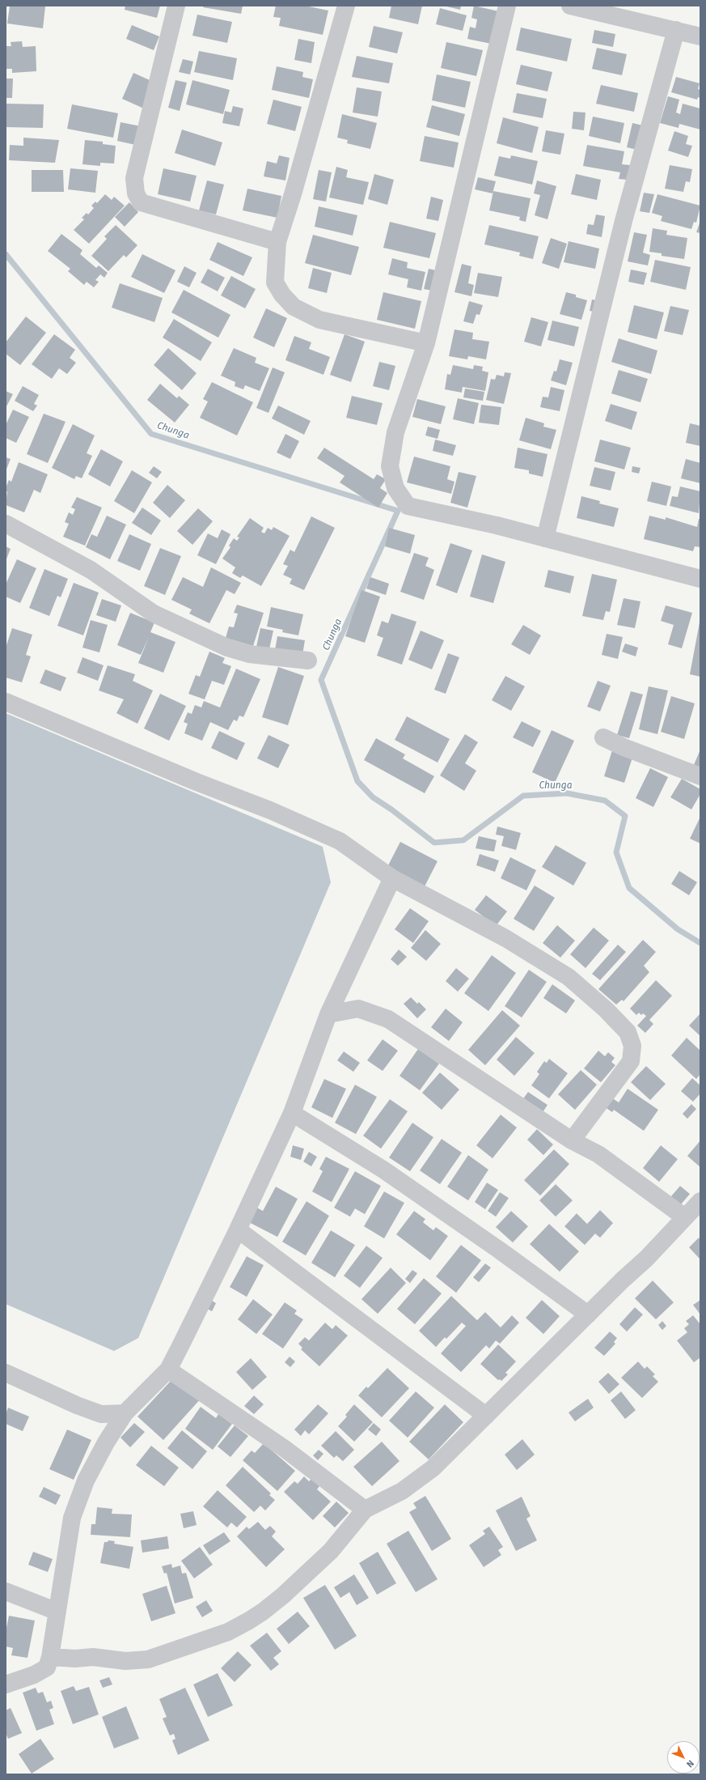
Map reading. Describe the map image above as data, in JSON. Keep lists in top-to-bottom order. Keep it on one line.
{"water":["Chunga"],"north":"bottom right"}
